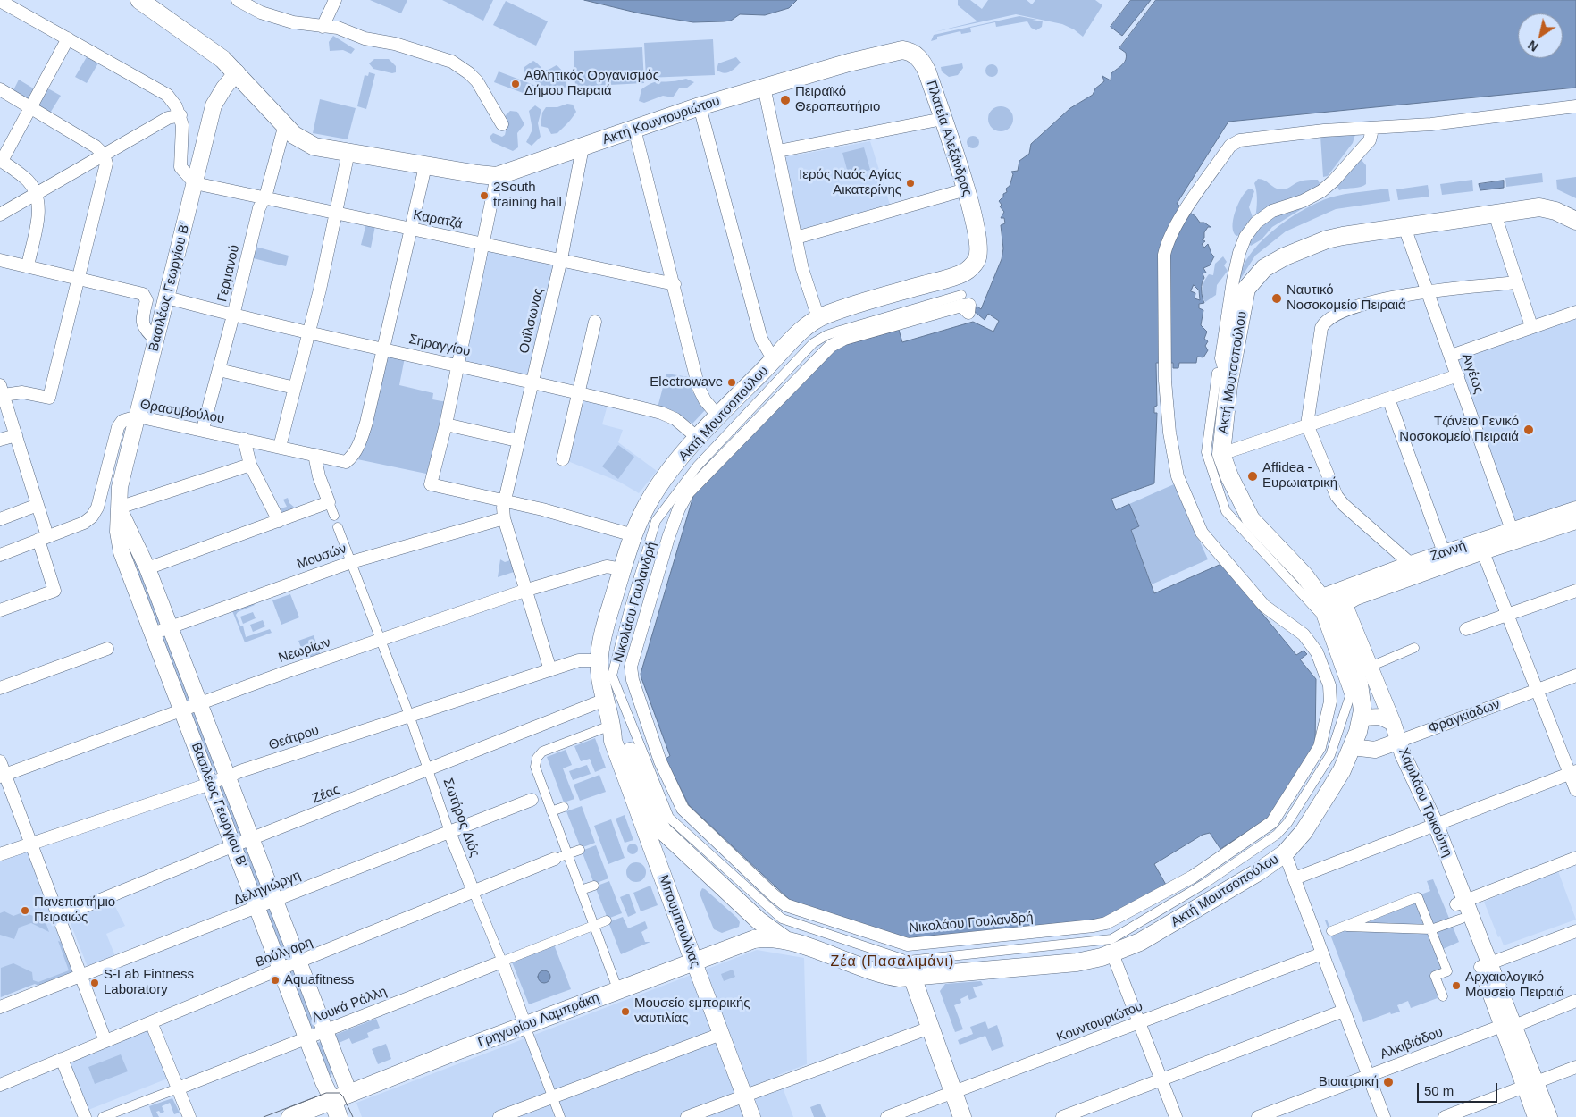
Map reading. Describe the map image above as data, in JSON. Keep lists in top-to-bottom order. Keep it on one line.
{"streets":{"main road":["Ακτή Κουντουριώτου","Πλατεία Αλεξάνδρας","Ακτή Μουτσοπούλου","Μπουμπουλίνας","Γρηγορίου Λαμπράκη"],"street":["Καρατζά","Γερμανού","Βασιλέως Γεωργίου Β'","Ουΐλσωνος","Σηραγγίου","Αιγέως","Θρασυβούλου","Ζαννή","Μουσών","Νικολάου Γουλανδρή","Νεωρίων","Φραγκιάδων","Θεάτρου","Ζέας","Χαριλάου Τρικούπη","Σωτήρος Διός","Δεληγιώργη","Βούλγαρη","Λουκά Ράλλη","Κουντουριώτου","Αλκιβιάδου"]},"crossings":[["Ακτή Κουντουριώτου","Πλατεία Αλεξάνδρας"],["Ακτή Κουντουριώτου","Γερμανού"],["Ακτή Κουντουριώτου","Βασιλέως Γεωργίου Β'"],["Ακτή Κουντουριώτου","Ουΐλσωνος"],["Πλατεία Αλεξάνδρας","Ακτή Μουτσοπούλου"],["Καρατζά","Γερμανού"],["Καρατζά","Βασιλέως Γεωργίου Β'"],["Καρατζά","Ουΐλσωνος"],["Γερμανού","Σηραγγίου"],["Γερμανού","Θρασυβούλου"],["Βασιλέως Γεωργίου Β'","Σηραγγίου"],["Βασιλέως Γεωργίου Β'","Θρασυβούλου"],["Βασιλέως Γεωργίου Β'","Μουσών"],["Βασιλέως Γεωργίου Β'","Νεωρίων"],["Βασιλέως Γεωργίου Β'","Θεάτρου"],["Βασιλέως Γεωργίου Β'","Ζέας"],["Βασιλέως Γεωργίου Β'","Δεληγιώργη"],["Βασιλέως Γεωργίου Β'","Βούλγαρη"],["Βασιλέως Γεωργίου Β'","Λουκά Ράλλη"],["Βασιλέως Γεωργίου Β'","Γρηγορίου Λαμπράκη"],["Ουΐλσωνος","Σηραγγίου"],["Ουΐλσωνος","Μουσών"],["Ουΐλσωνος","Νεωρίων"],["Ουΐλσωνος","Θεάτρου"],["Σηραγγίου","Ακτή Μουτσοπούλου"],["Σηραγγίου","Θρασυβούλου"],["Ακτή Μουτσοπούλου","Αιγέως"],["Ακτή Μουτσοπούλου","Ζαννή"],["Ακτή Μουτσοπούλου","Νεωρίων"],["Ακτή Μουτσοπούλου","Φραγκιάδων"],["Ακτή Μουτσοπούλου","Θεάτρου"],["Ακτή Μουτσοπούλου","Ζέας"],["Ακτή Μουτσοπούλου","Μπουμπουλίνας"],["Ακτή Μουτσοπούλου","Γρηγορίου Λαμπράκη"],["Αιγέως","Ζαννή"],["Μουσών","Σωτήρος Διός"],["Νεωρίων","Σωτήρος Διός"],["Φραγκιάδων","Χαριλάου Τρικούπη"],["Θεάτρου","Σωτήρος Διός"],["Ζέας","Σωτήρος Διός"],["Χαριλάου Τρικούπη","Αλκιβιάδου"],["Σωτήρος Διός","Δεληγιώργη"],["Σωτήρος Διός","Βούλγαρη"],["Σωτήρος Διός","Λουκά Ράλλη"],["Σωτήρος Διός","Γρηγορίου Λαμπράκη"],["Μπουμπουλίνας","Γρηγορίου Λαμπράκη"]],"districts":["Ζέα (Πασαλιμάνι)"],"places":["Αθλητικός Οργανισμός Δήμου Πειραιά","Πειραϊκό Θεραπευτήριο","Ιερός Ναός Αγίας Αικατερίνης","2South training hall","Ναυτικό Νοσοκομείο Πειραιά","Electrowave","Τζάνειο Γενικό Νοσοκομείο Πειραιά","Affidea - Ευρωιατρική","Πανεπιστήμιο Πειραιώς","Aquafitness","S-Lab Fintness Laboratory","Αρχαιολογικό Μουσείο Πειραιά","Μουσείο εμπορικής ναυτιλίας","Βιοιατρική"],"scale_bar":"50 m","north":"bottom left"}
